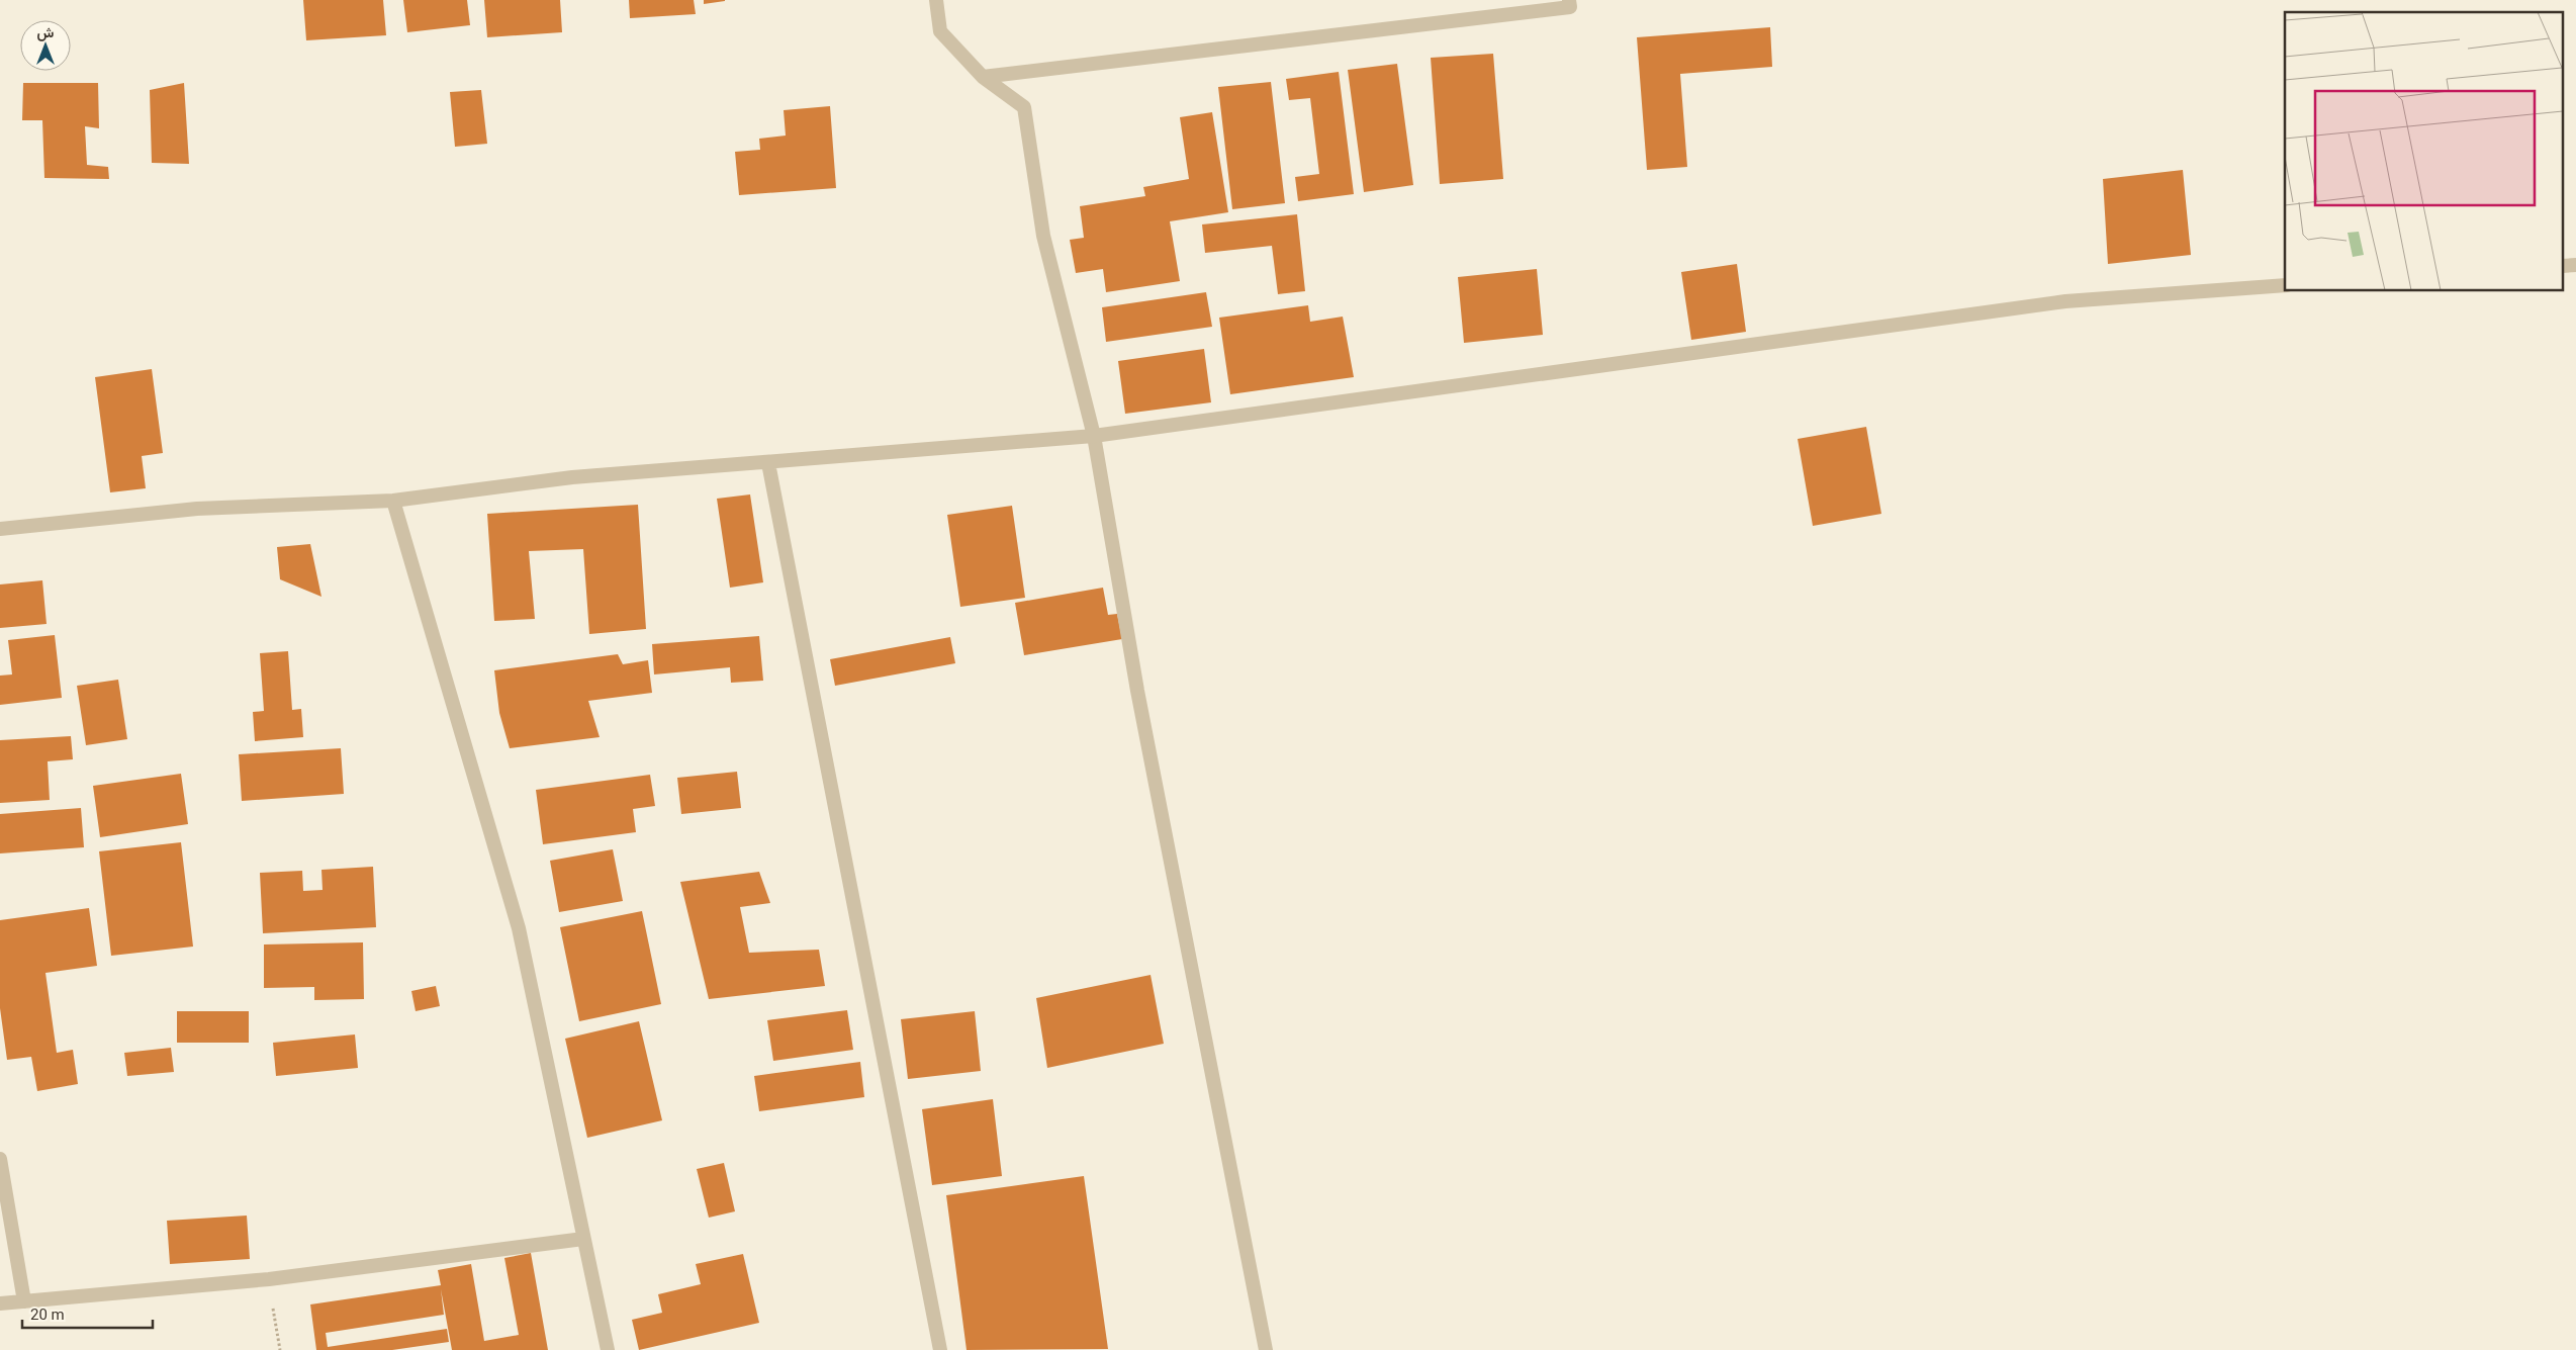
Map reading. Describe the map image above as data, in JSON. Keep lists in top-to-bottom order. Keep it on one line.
{"scale_bar":"20 m","north":"top"}
